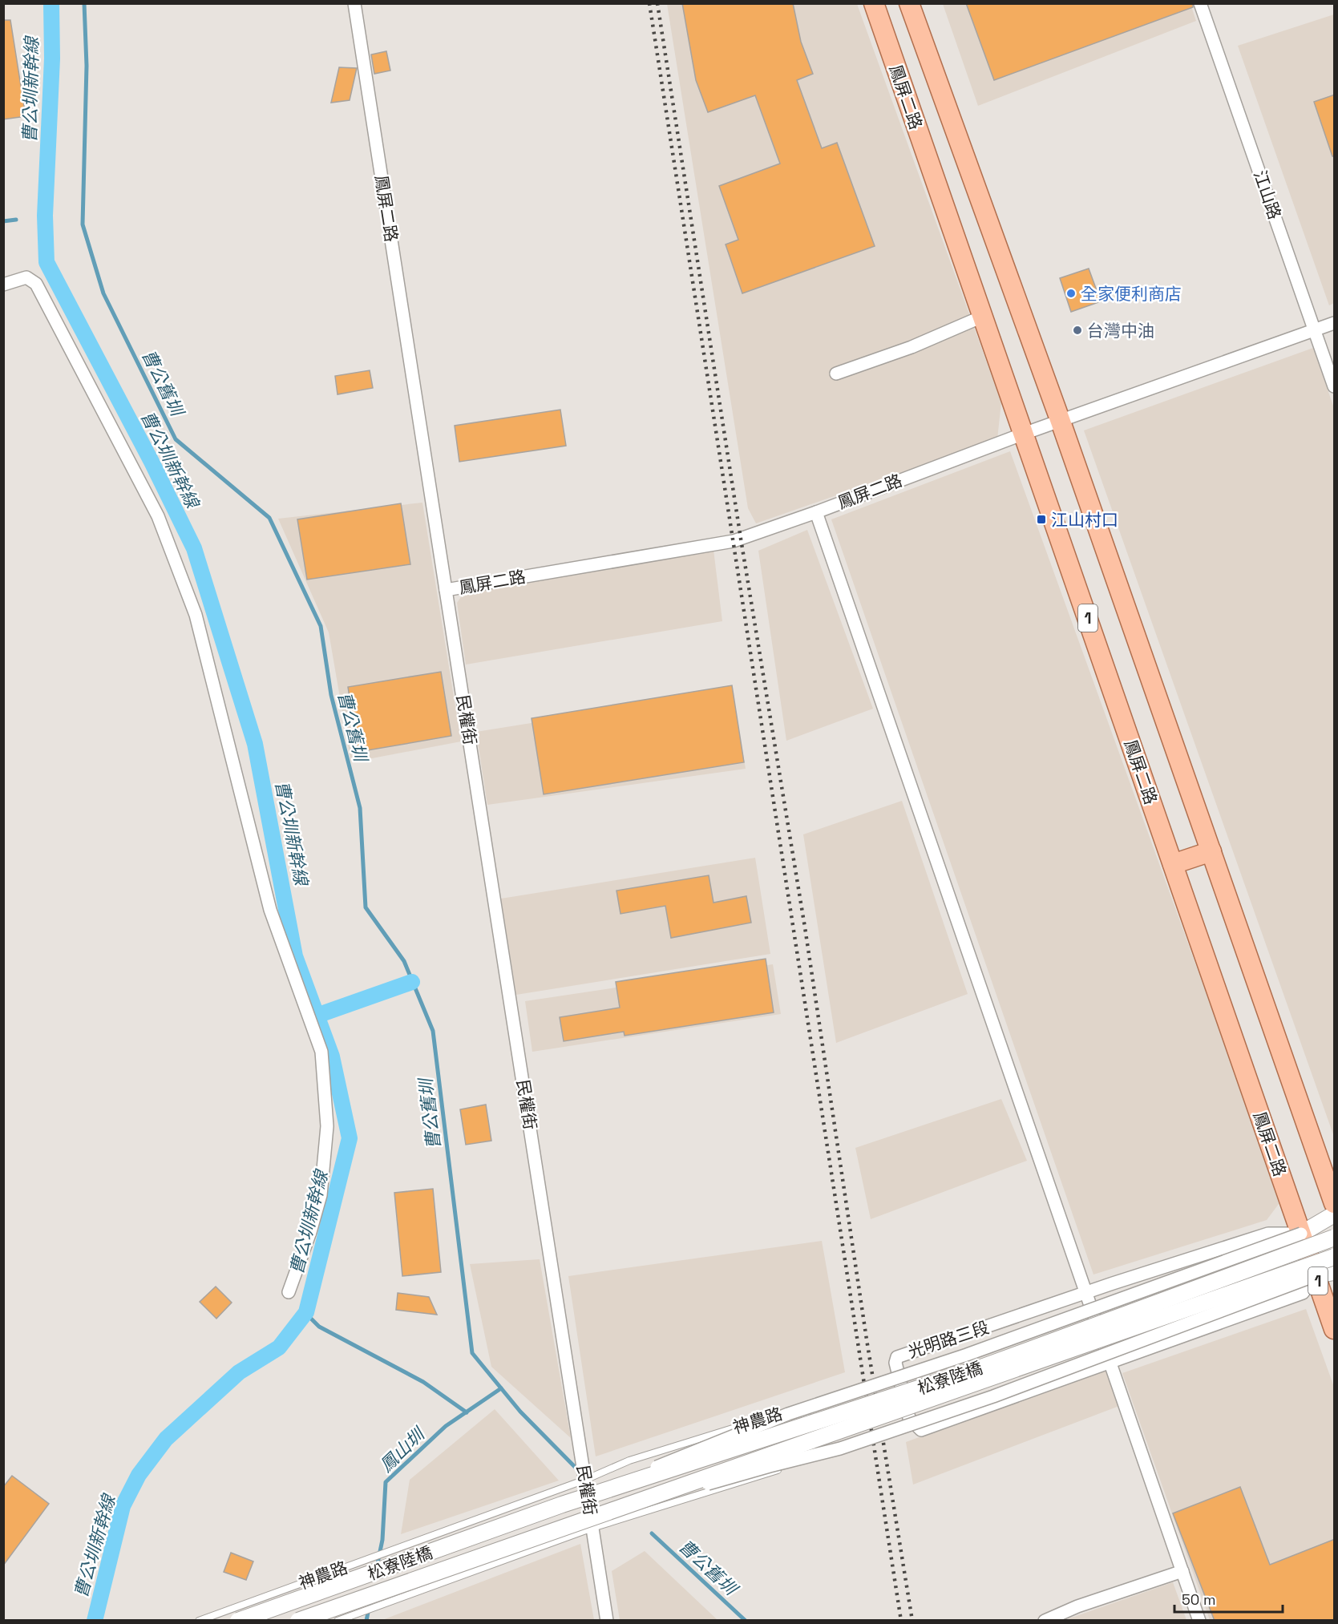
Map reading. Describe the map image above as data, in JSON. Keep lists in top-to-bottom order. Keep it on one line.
{"streets":{"main road":["鳳屏二路","1"],"street":["江山路","民權街","光明路三段","松寮陸橋"],"lane":["神農路"]},"crossings":[["鳳屏二路","1"],["鳳屏二路","民權街"],["鳳屏二路","光明路三段"],["鳳屏二路","松寮陸橋"],["1","光明路三段"],["1","松寮陸橋"],["民權街","神農路"],["光明路三段","松寮陸橋"]],"water":["曹公圳新幹線","曹公舊圳","鳳山圳"],"places":{"other":["全家便利商店","台灣中油"],"transit":["江山村口"]},"scale_bar":"50 m"}
